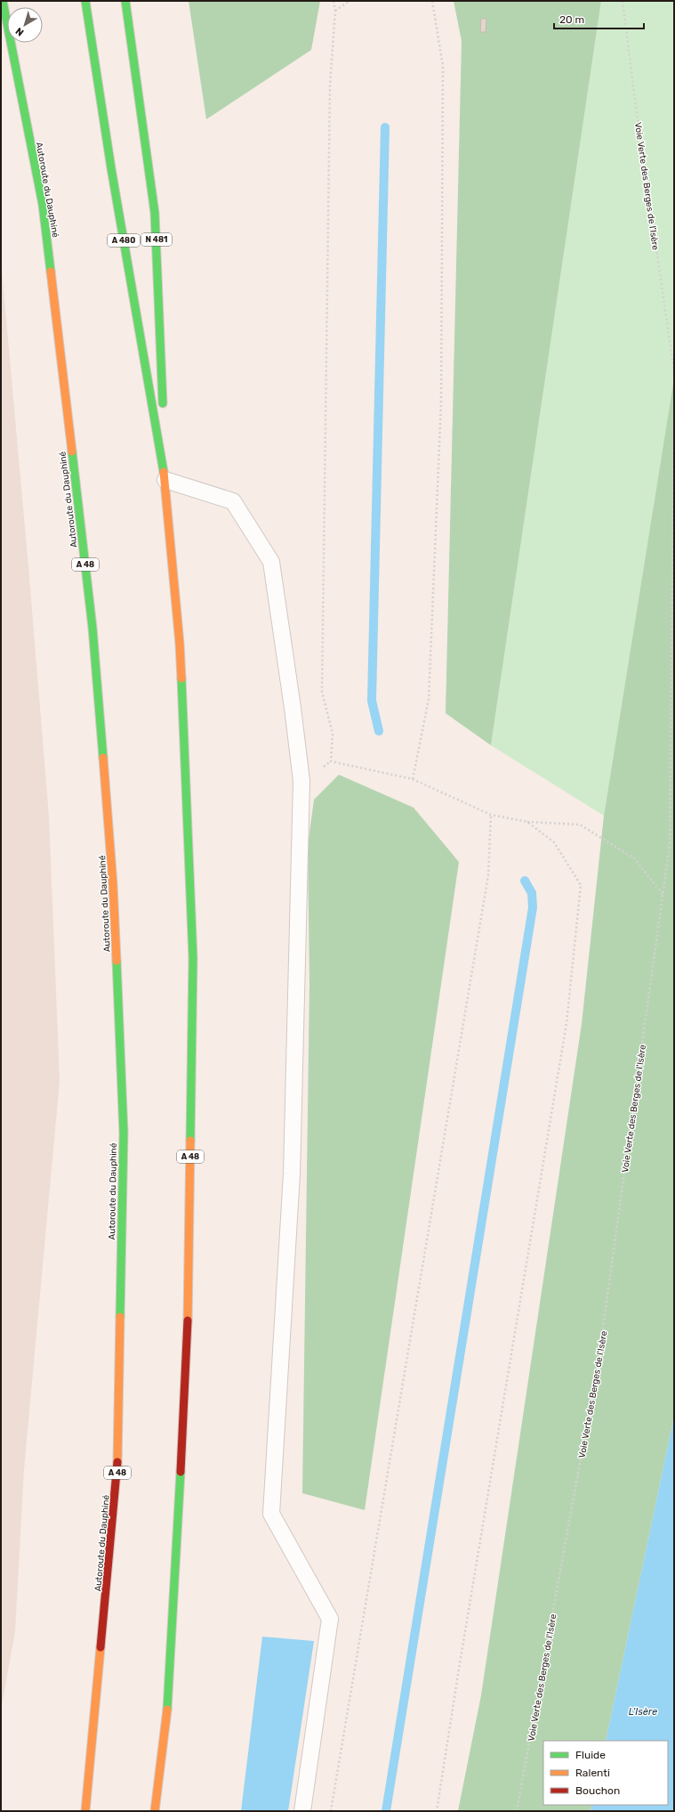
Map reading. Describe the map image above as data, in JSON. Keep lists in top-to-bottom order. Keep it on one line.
{"streets":{"highway":["Autoroute du Dauphiné","N 481","A 480","A 48"],"path":["Voie Verte des Berges de l'Isère"]},"crossings":[["A 480","A 48"]],"water":["L'Isère"],"legend":["Fluide","Ralenti","Bouchon"],"scale_bar":"20 m","north":"bottom left"}
